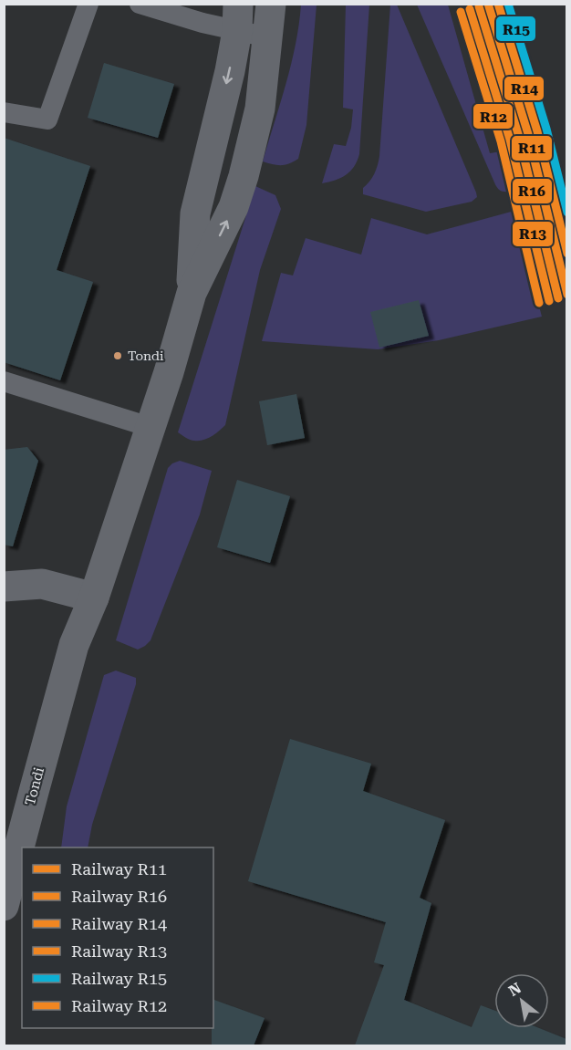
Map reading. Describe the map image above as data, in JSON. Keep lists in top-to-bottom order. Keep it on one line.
{"streets":{"street":["Tondi"]},"places":["Tondi"],"lines":["rail line R11","rail line R14","rail line R15","rail line R16","rail line R13","rail line R12"],"legend":["Railway R11","Railway R16","Railway R14","Railway R13","Railway R15","Railway R12"],"north":"top left"}
